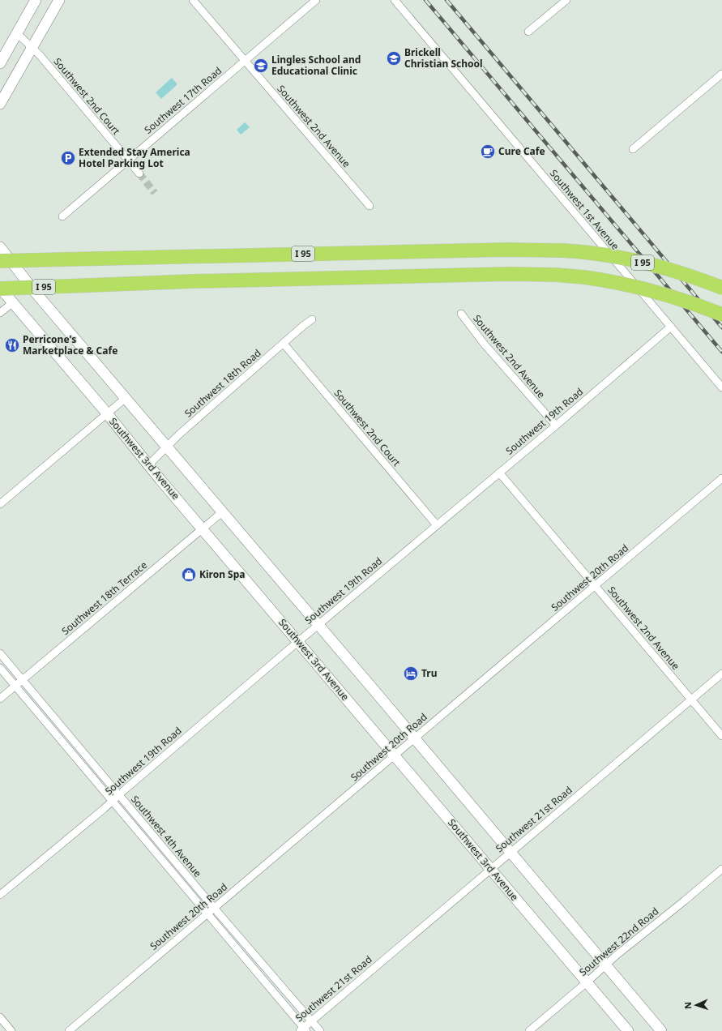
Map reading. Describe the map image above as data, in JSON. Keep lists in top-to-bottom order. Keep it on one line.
{"streets":{"highway":["I 95"],"main road":["Southwest 3rd Avenue"],"street":["Southwest 2nd Court","Southwest 17th Road","Southwest 2nd Avenue","Southwest 1st Avenue","Southwest 18th Road","Southwest 19th Road","Southwest 20th Road","Southwest 18th Terrace","Southwest 21st Road","Southwest 4th Avenue","Southwest 22nd Road"]},"crossings":[["Southwest 2nd Court","Southwest 17th Road"],["Southwest 2nd Court","Southwest 18th Road"],["Southwest 2nd Court","Southwest 19th Road"],["Southwest 17th Road","Southwest 2nd Avenue"],["Southwest 2nd Avenue","Southwest 19th Road"],["Southwest 2nd Avenue","Southwest 20th Road"],["Southwest 2nd Avenue","Southwest 21st Road"],["Southwest 1st Avenue","Southwest 19th Road"],["I 95","Southwest 3rd Avenue"],["Southwest 18th Road","Southwest 3rd Avenue"],["Southwest 19th Road","Southwest 3rd Avenue"],["Southwest 19th Road","Southwest 4th Avenue"],["Southwest 3rd Avenue","Southwest 20th Road"],["Southwest 3rd Avenue","Southwest 18th Terrace"],["Southwest 3rd Avenue","Southwest 21st Road"],["Southwest 3rd Avenue","Southwest 22nd Road"],["Southwest 20th Road","Southwest 4th Avenue"],["Southwest 18th Terrace","Southwest 4th Avenue"],["Southwest 21st Road","Southwest 4th Avenue"]],"places":{"school or university":["Brickell Christian School","Lingles School and Educational Clinic"],"cafe":["Cure Cafe"],"parking":["Extended Stay America Hotel Parking Lot"],"restaurant":["Perricone's Marketplace & Cafe"],"shop":["Kiron Spa"],"hotel":["Tru"]},"north":"left"}
